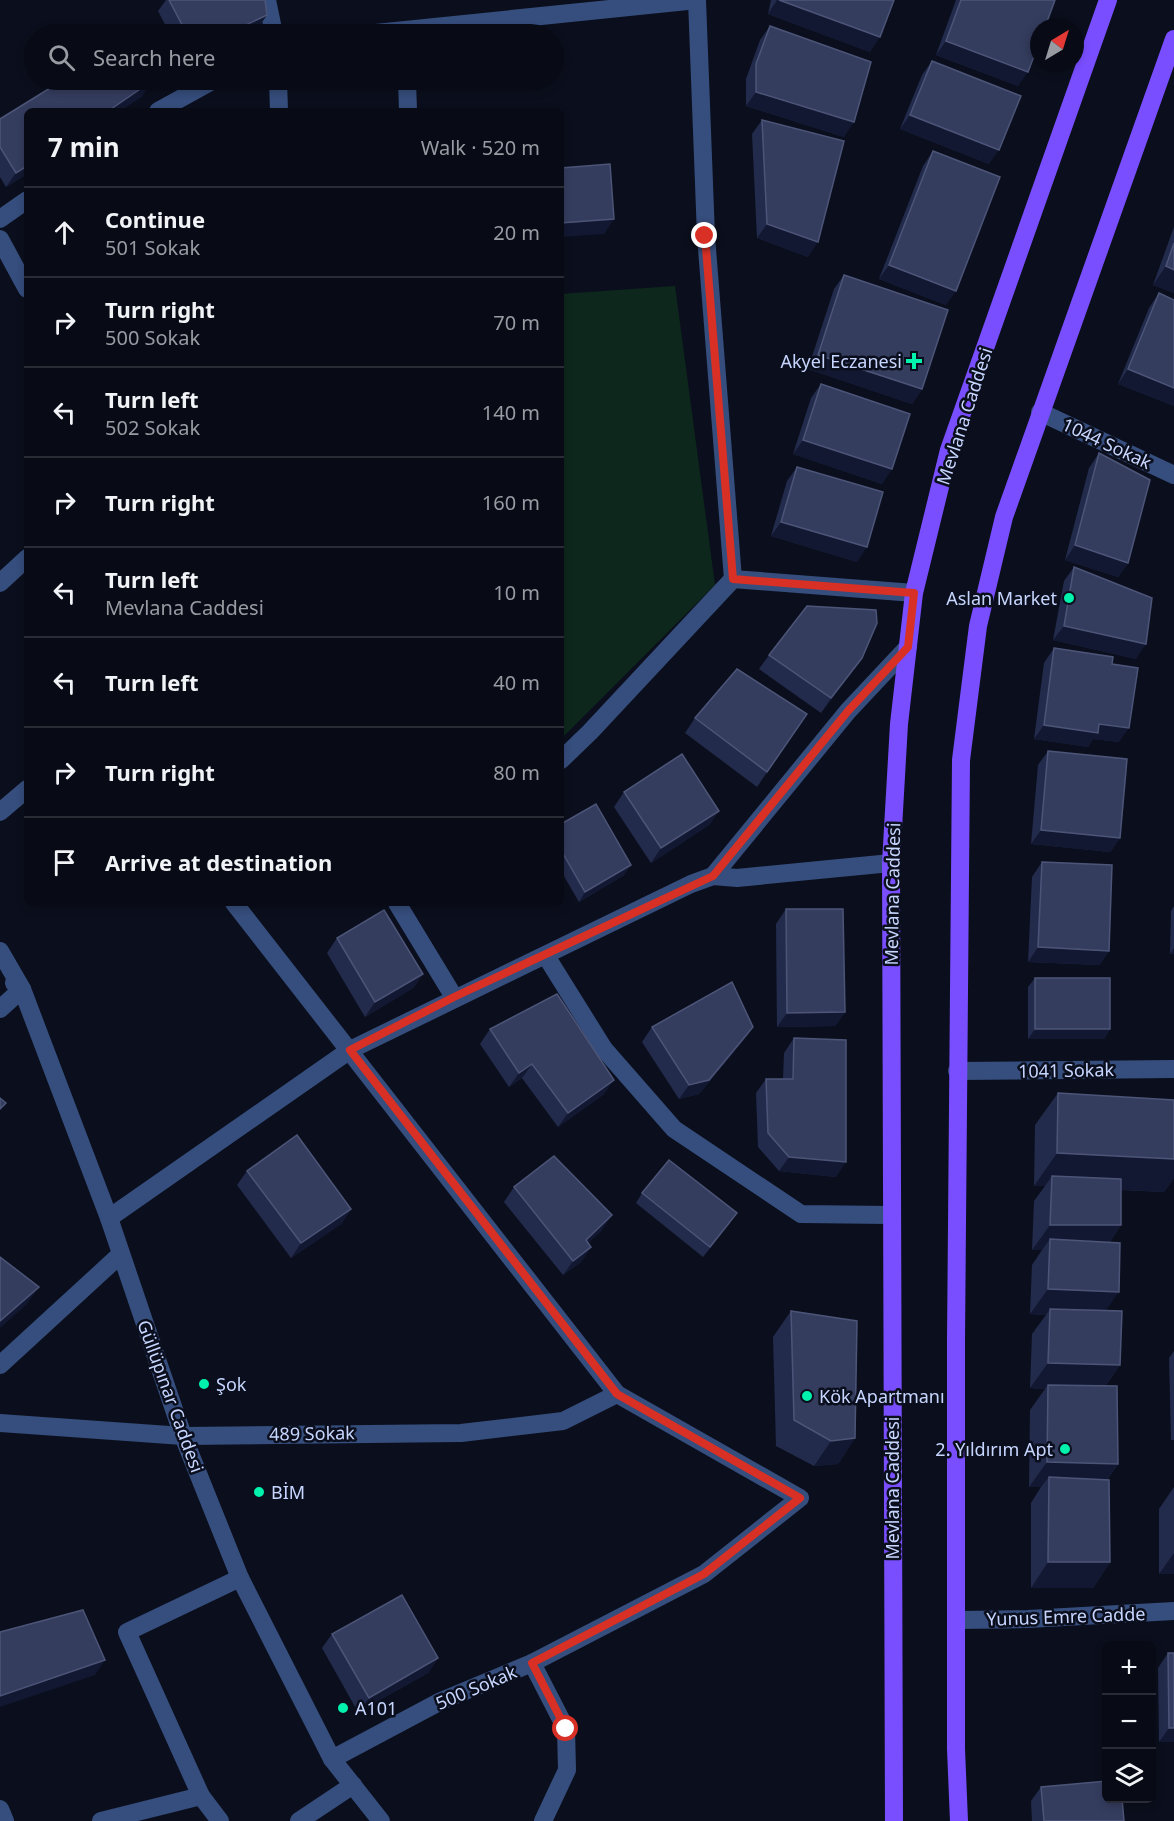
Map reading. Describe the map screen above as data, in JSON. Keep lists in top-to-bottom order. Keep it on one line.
{"streets":{"main road":["Mevlana Caddesi"],"street":["1044 Sokak","1041 Sokak","Güllüpınar Caddesi","489 Sokak","Yunus Emre Cadde","500 Sokak"]},"crossings":[["Güllüpınar Caddesi","489 Sokak"],["Güllüpınar Caddesi","500 Sokak"],["489 Sokak","500 Sokak"]],"places":{"health":["Akyel Eczanesi"],"other":["Aslan Market","Şok","Kök Apartmanı","2. Yıldırım Apt","BİM","A101"]},"north":"top right","page":{"search":"Search here","heading":["7 min","Walk · 520 m"],"list":[["Continue","501 Sokak","20 m"],["Turn right","500 Sokak","70 m"],["Turn left","502 Sokak","140 m"],["Turn right","160 m"],["Turn left","Mevlana Caddesi","10 m"],["Turn left","40 m"],["Turn right","80 m"],"Arrive at destination"],"map_buttons":["+","−"]}}
